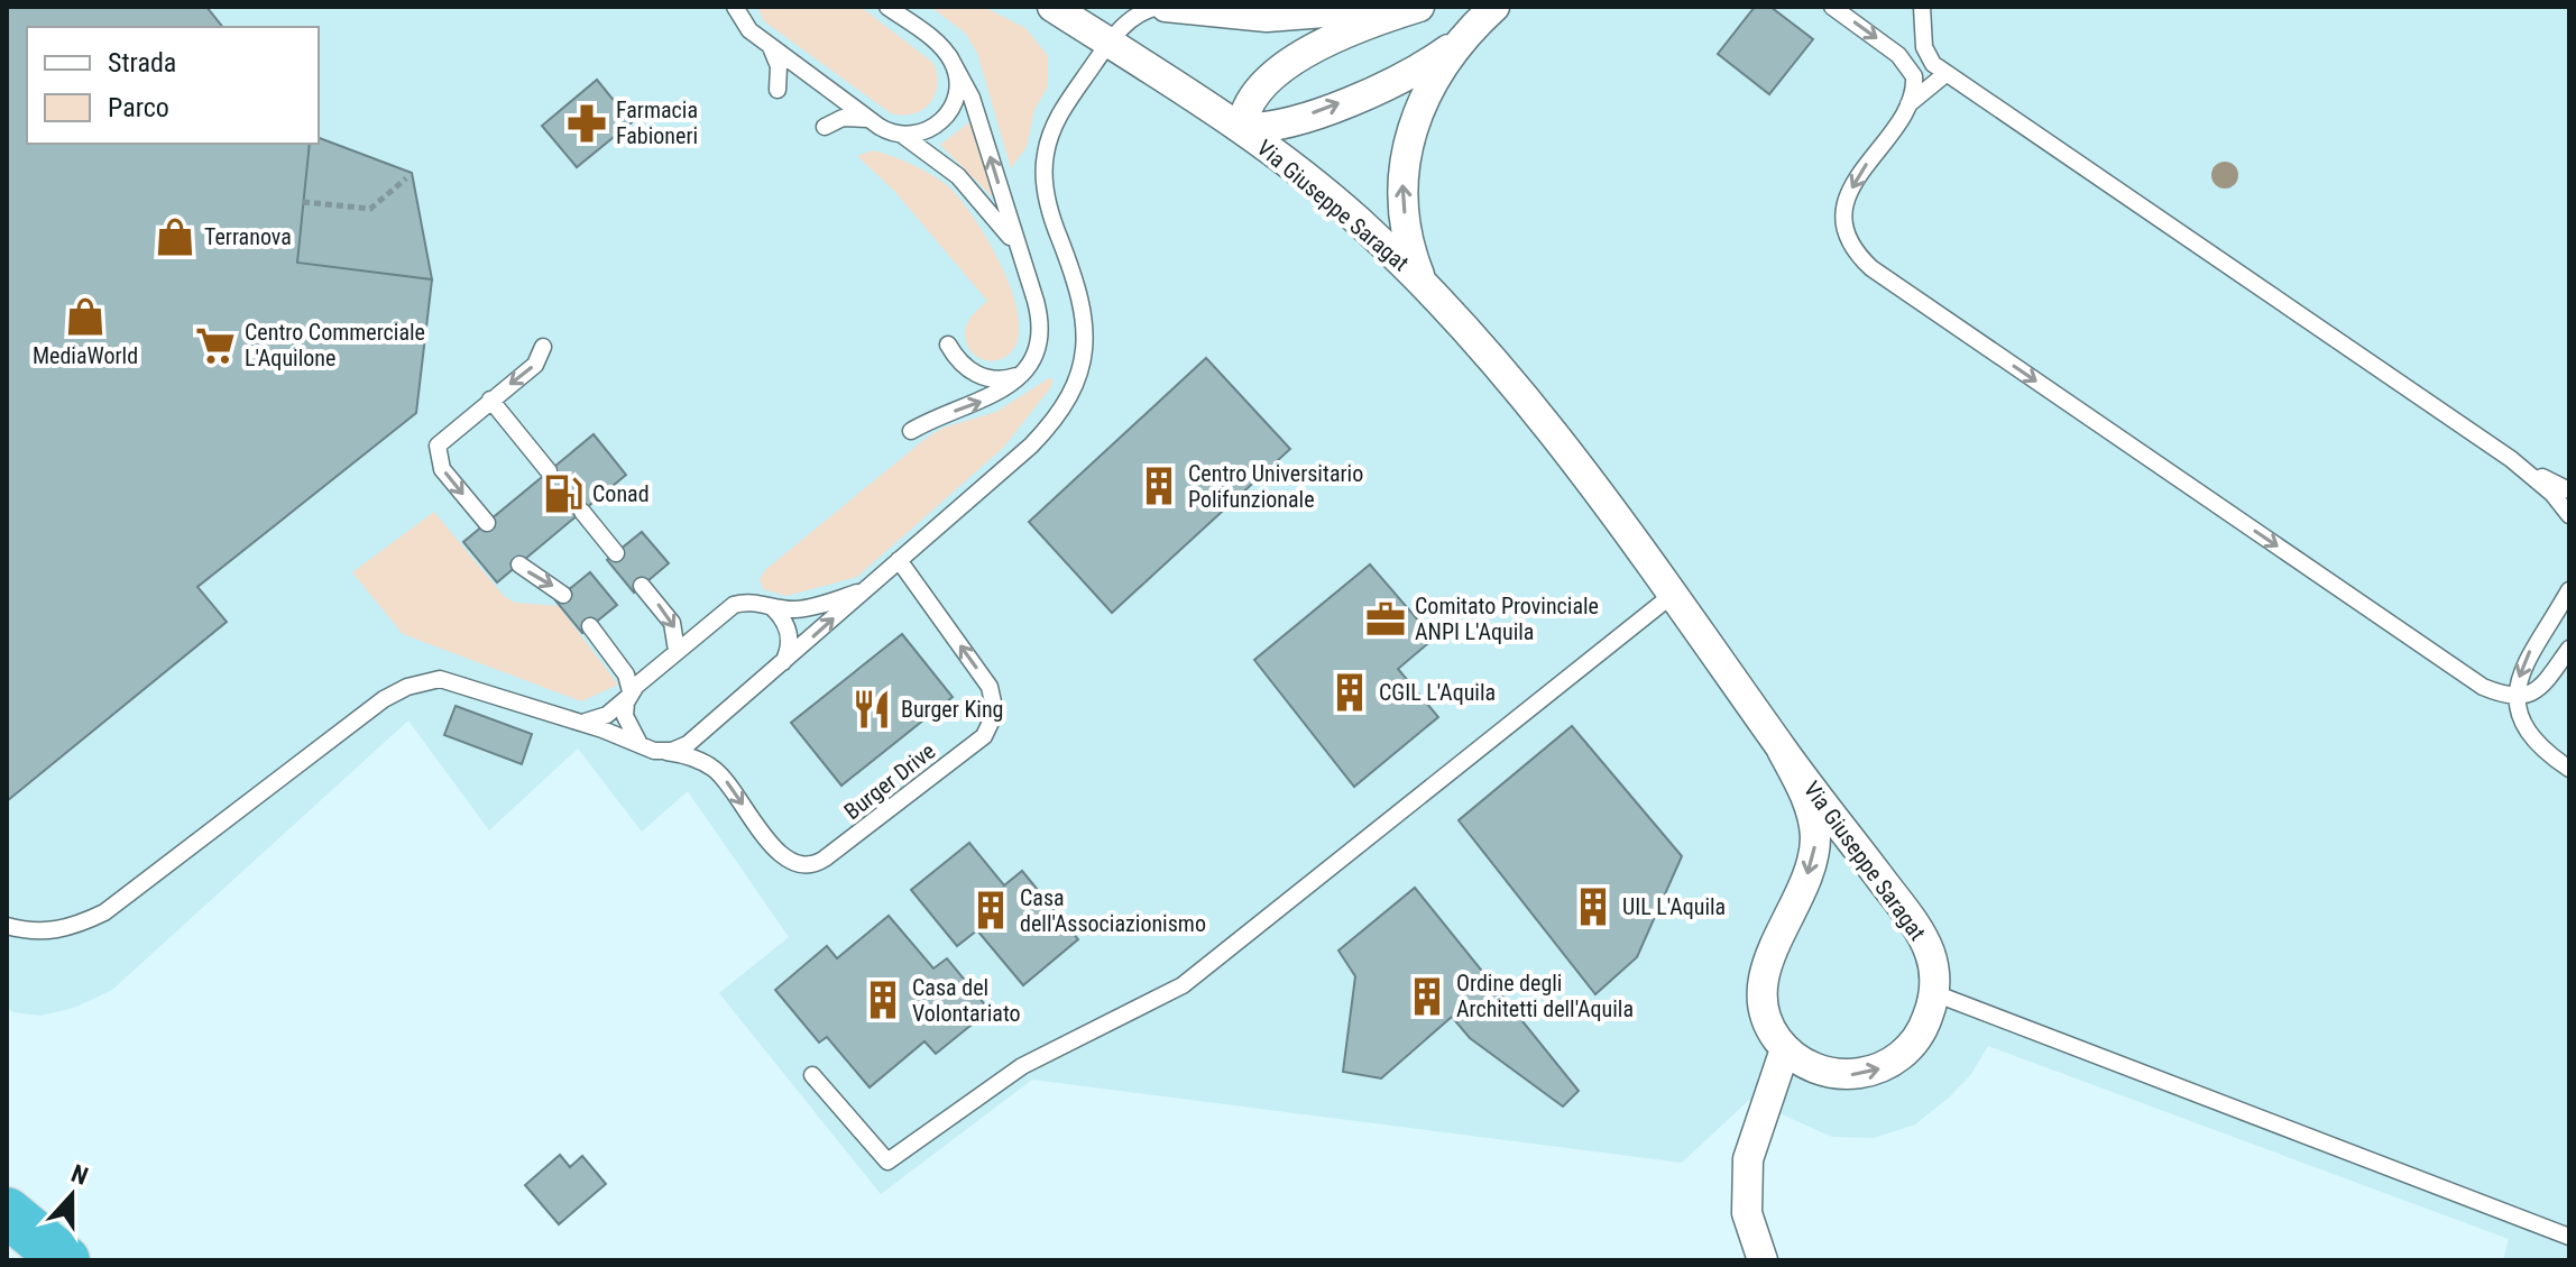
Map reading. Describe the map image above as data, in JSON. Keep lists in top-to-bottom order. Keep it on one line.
{"streets":{"street":["Via Giuseppe Saragat"],"lane":["Burger Drive"]},"places":{"pharmacy":["Farmacia Fabioneri"],"shop":["Terranova","MediaWorld"],"supermarket":["Centro Commerciale L'Aquilone"],"building":["Centro Universitario Polifunzionale","CGIL L'Aquila","UIL L'Aquila","Casa dell'Associazionismo","Ordine degli Architetti dell'Aquila","Casa del Volontariato"],"fuel station":["Conad"],"office":["Comitato Provinciale ANPI L'Aquila"],"restaurant":["Burger King"]},"legend":["Strada","Parco"],"north":"top"}
